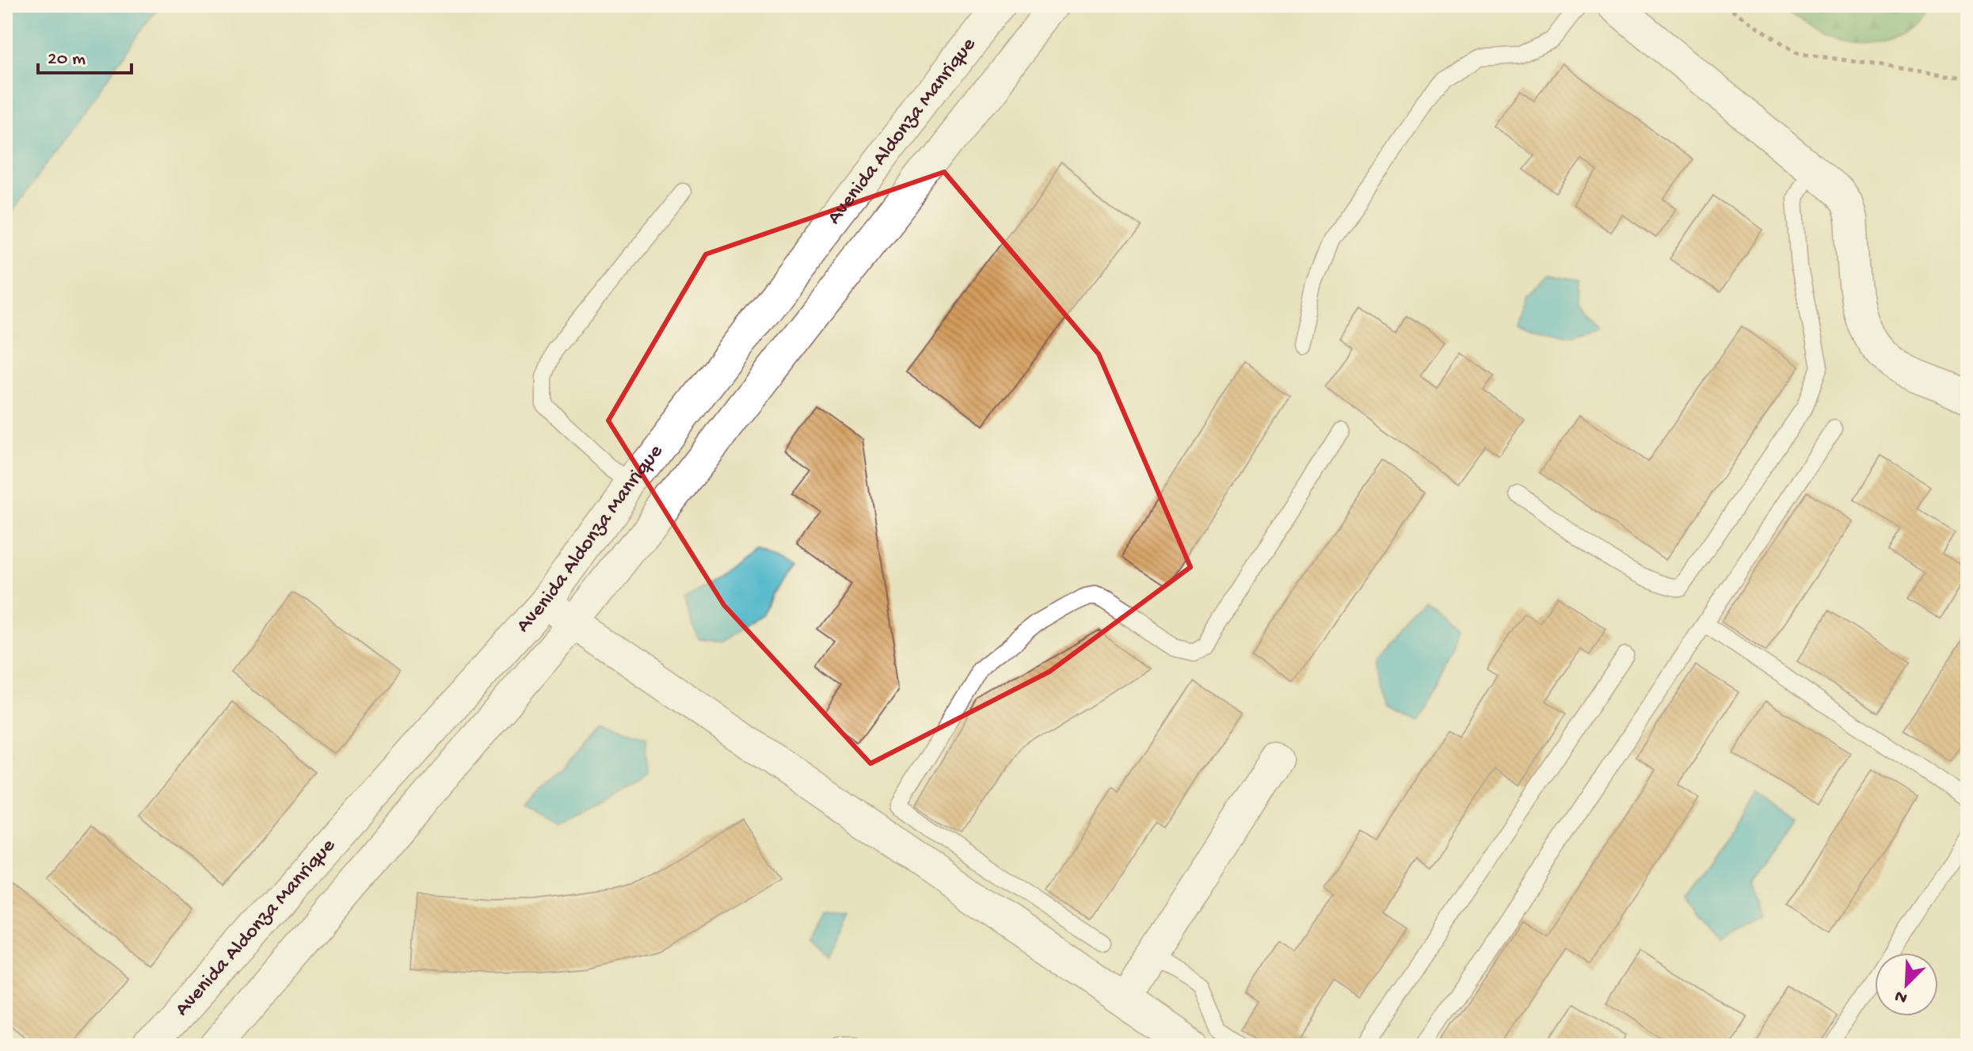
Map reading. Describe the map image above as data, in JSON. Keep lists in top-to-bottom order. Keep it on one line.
{"streets":{"street":["Avenida Aldonza Manrique"]},"scale_bar":"20 m","north":"bottom left"}
